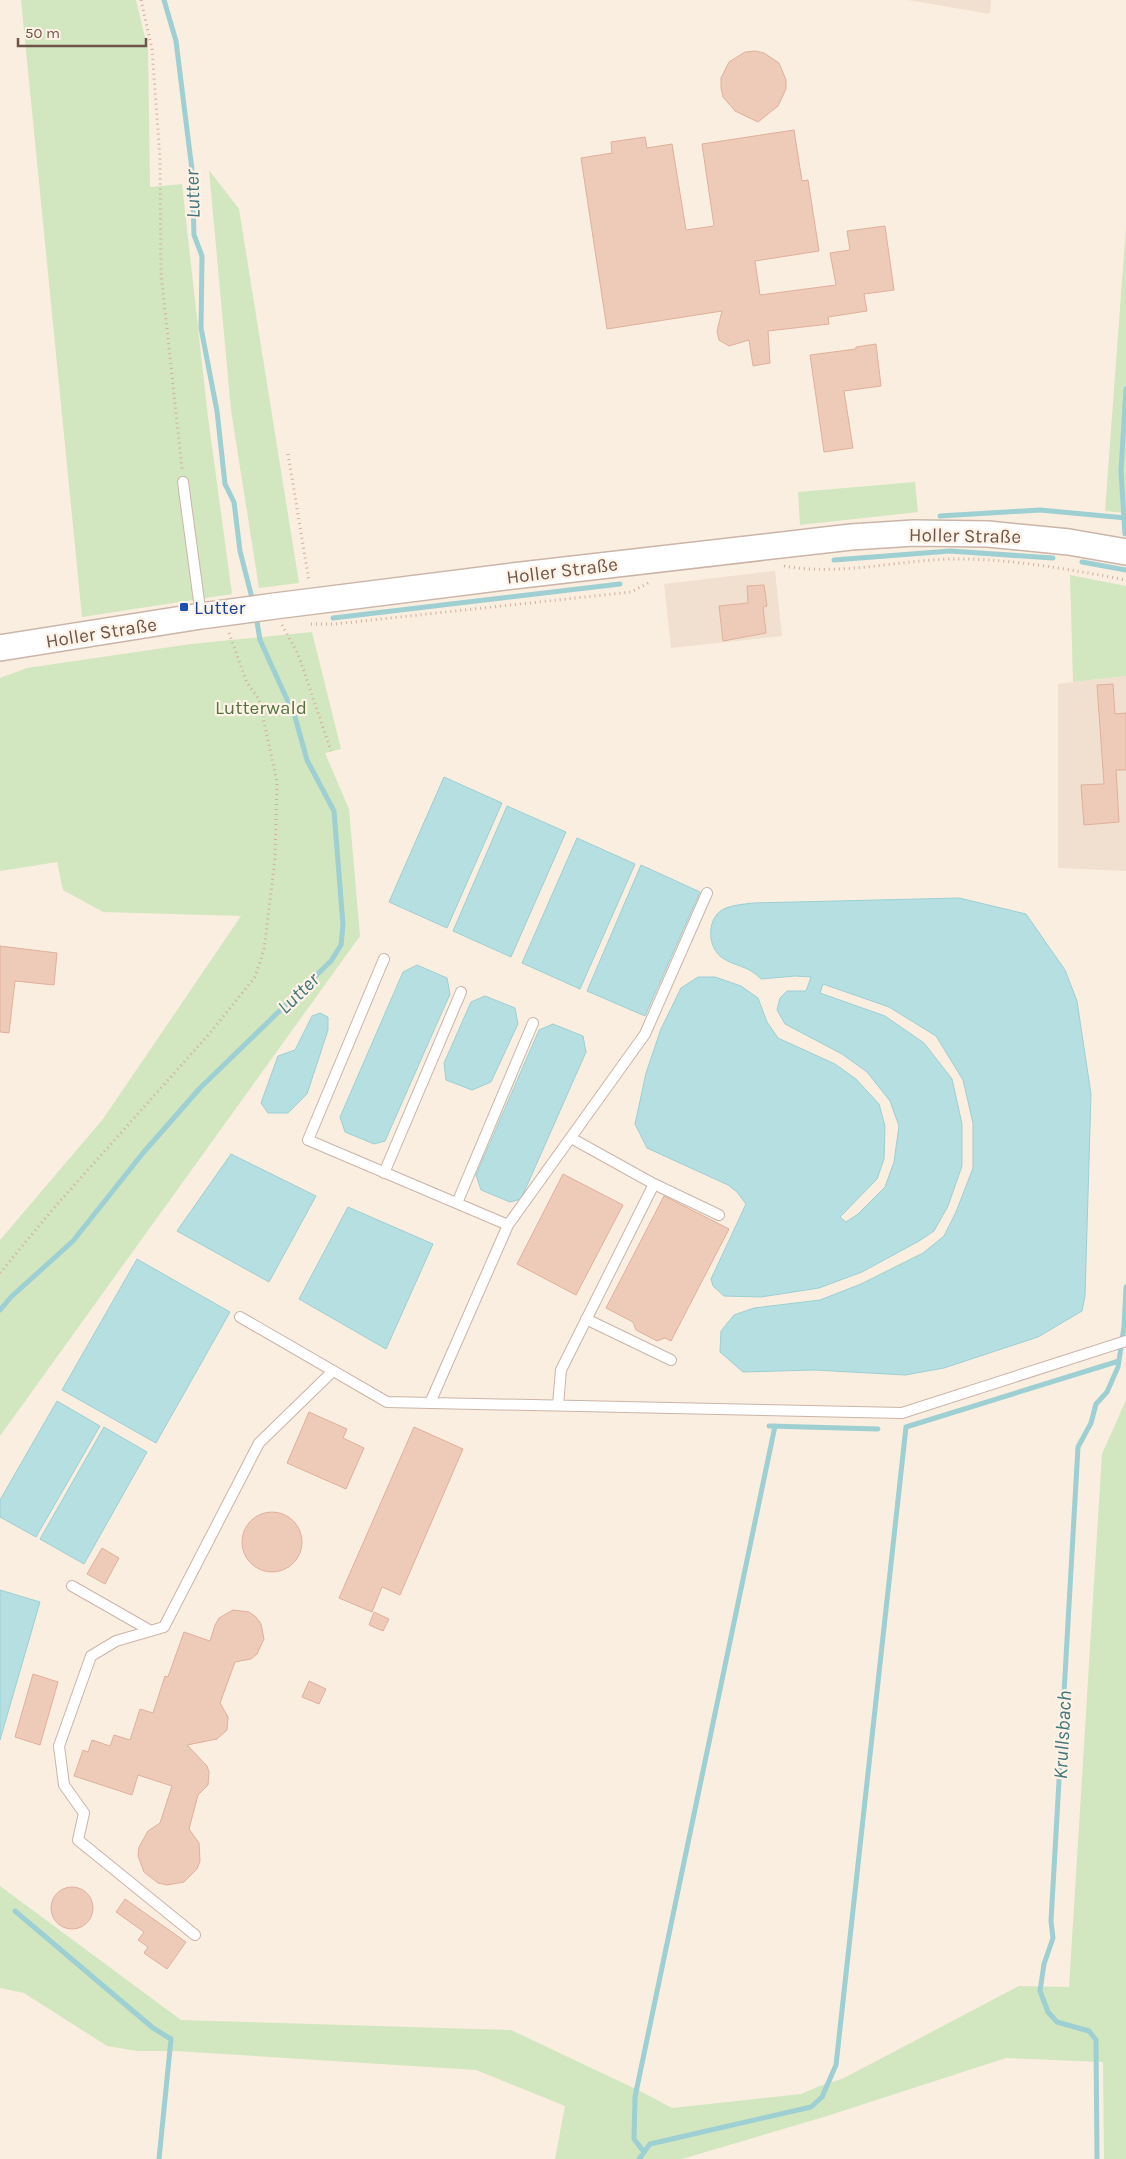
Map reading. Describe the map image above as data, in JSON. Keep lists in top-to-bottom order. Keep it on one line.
{"streets":{"street":["Holler Straße"]},"water":["Lutter","Krullsbach"],"parks":["Lutterwald"],"places":{"transit":["Lutter"]},"scale_bar":"50 m"}
